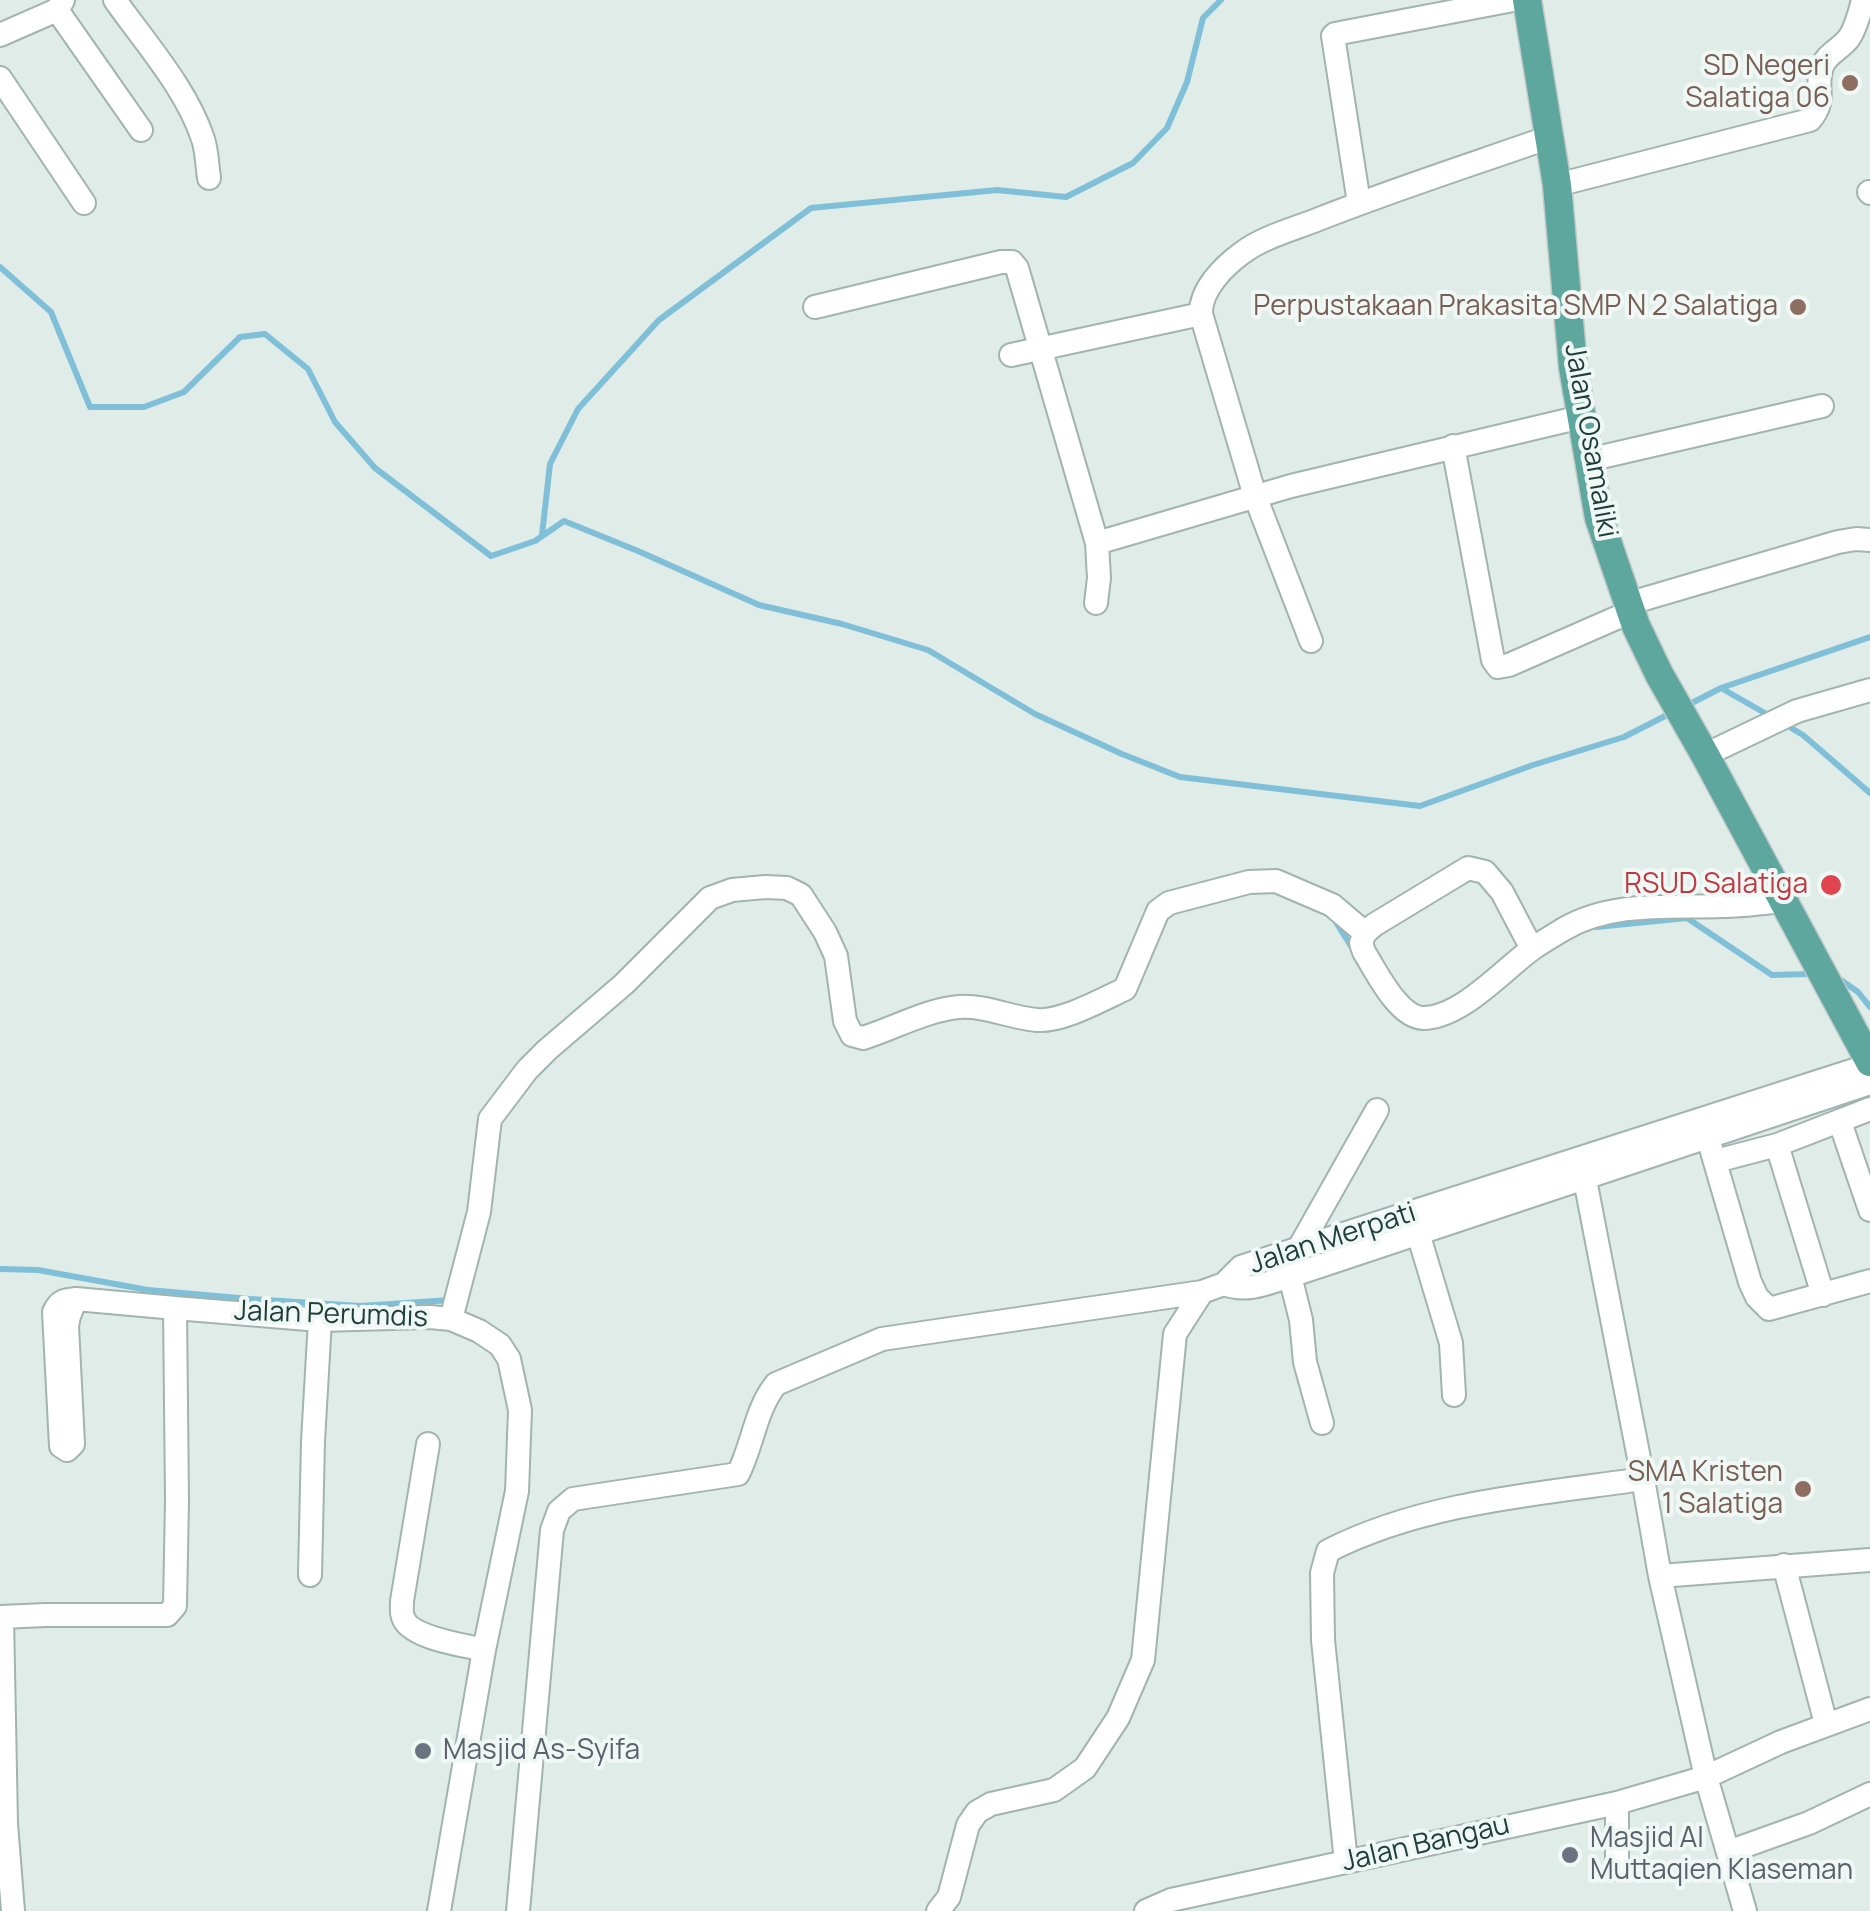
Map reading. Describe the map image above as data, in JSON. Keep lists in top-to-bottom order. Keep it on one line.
{"streets":{"main road":["Jalan Osamaliki"],"street":["Jalan Merpati","Jalan Perumdis","Jalan Bangau"]},"crossings":[["Jalan Osamaliki","Jalan Merpati"]],"places":["SD Negeri Salatiga 06","Perpustakaan Prakasita SMP N 2 Salatiga","RSUD Salatiga","SMA Kristen 1 Salatiga","Masjid As-Syifa","Masjid Al Muttaqien Klaseman"]}
